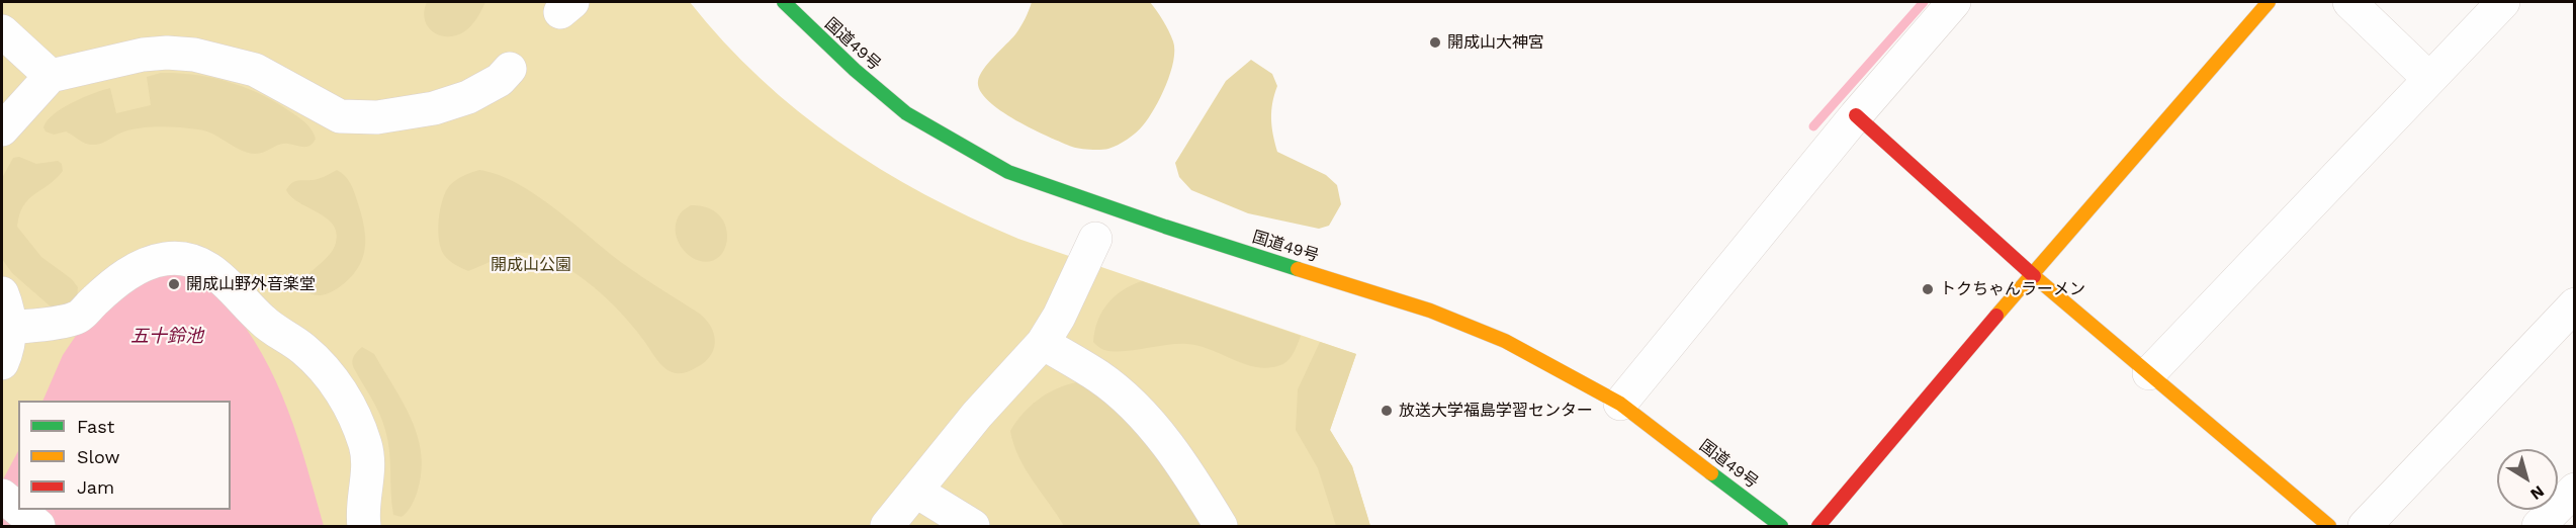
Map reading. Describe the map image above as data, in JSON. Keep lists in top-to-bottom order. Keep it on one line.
{"streets":{"main road":["国道49号"]},"water":["五十鈴池"],"parks":["開成山公園"],"places":["開成山大神宮","開成山野外音楽堂","トクちゃんラーメン","放送大学福島学習センター"],"legend":["Fast","Slow","Jam"],"north":"bottom right"}
